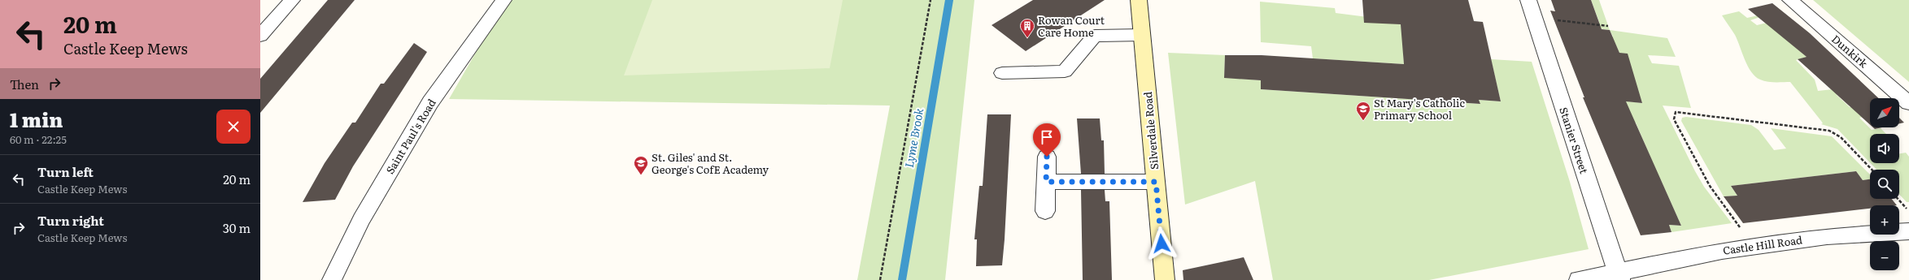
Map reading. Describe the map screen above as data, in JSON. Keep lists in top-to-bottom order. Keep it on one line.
{"streets":{"main road":["Silverdale Road"],"street":["Dunkirk","Saint Paul's Road","Stanier Street","Castle Hill Road"]},"crossings":[["Stanier Street","Castle Hill Road"]],"water":["Lyme Brook"],"places":{"building":["Rowan Court Care Home"],"school or university":["St Mary's Catholic Primary School","St. Giles' and St. George's CofE Academy"]},"north":"top right","page":{"turn":["20 m","Castle Keep Mews"],"then":"Then","map_buttons":["+","−"],"heading":["1 min","60 m · 22:25"],"list":[{"name":"Turn left","note":"Castle Keep Mews","value":"20 m"},{"name":"Turn right","note":"Castle Keep Mews","value":"30 m"}]}}
